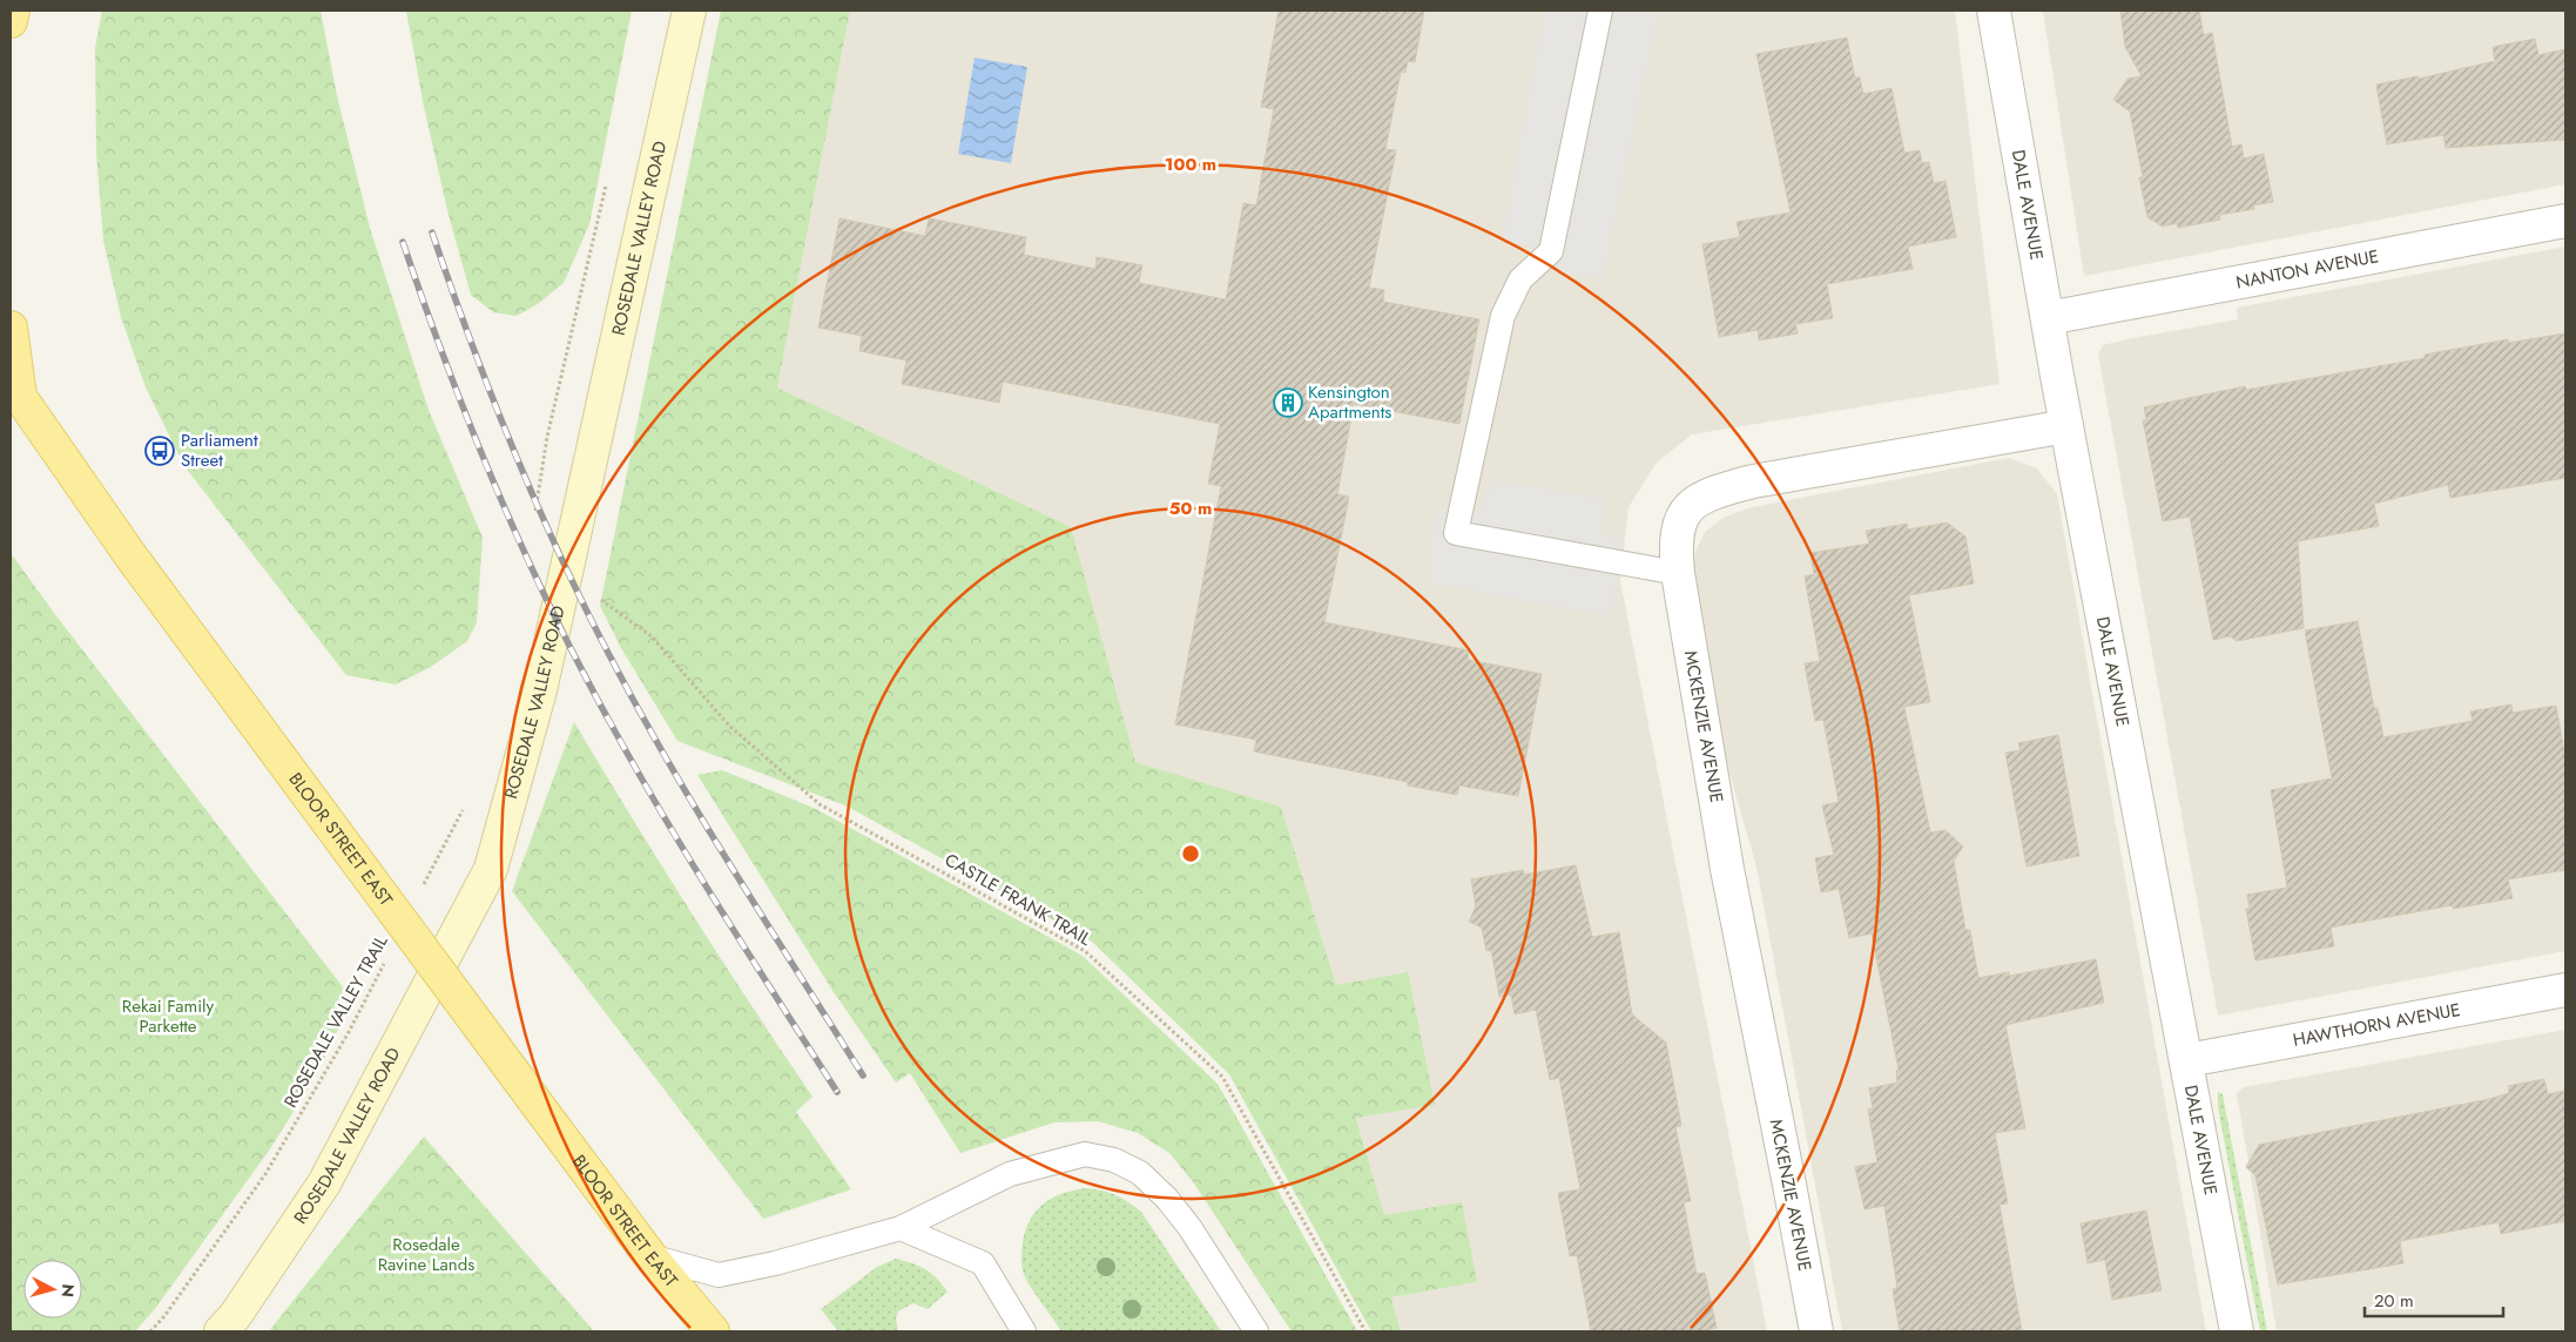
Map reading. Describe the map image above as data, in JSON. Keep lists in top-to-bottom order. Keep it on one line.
{"streets":{"main road":["BLOOR STREET EAST"],"street":["DALE AVENUE","ROSEDALE VALLEY ROAD","NANTON AVENUE","MCKENZIE AVENUE","HAWTHORN AVENUE"],"path":["CASTLE FRANK TRAIL","ROSEDALE VALLEY TRAIL"]},"crossings":[["DALE AVENUE","NANTON AVENUE"],["DALE AVENUE","MCKENZIE AVENUE"],["DALE AVENUE","HAWTHORN AVENUE"],["ROSEDALE VALLEY ROAD","CASTLE FRANK TRAIL"]],"parks":["Rekai Family Parkette","Rosedale Ravine Lands"],"places":{"building":["Kensington Apartments"],"bus stop":["Parliament Street"]},"scale_bar":"20 m","north":"right","rings":["100 m","50 m"]}
